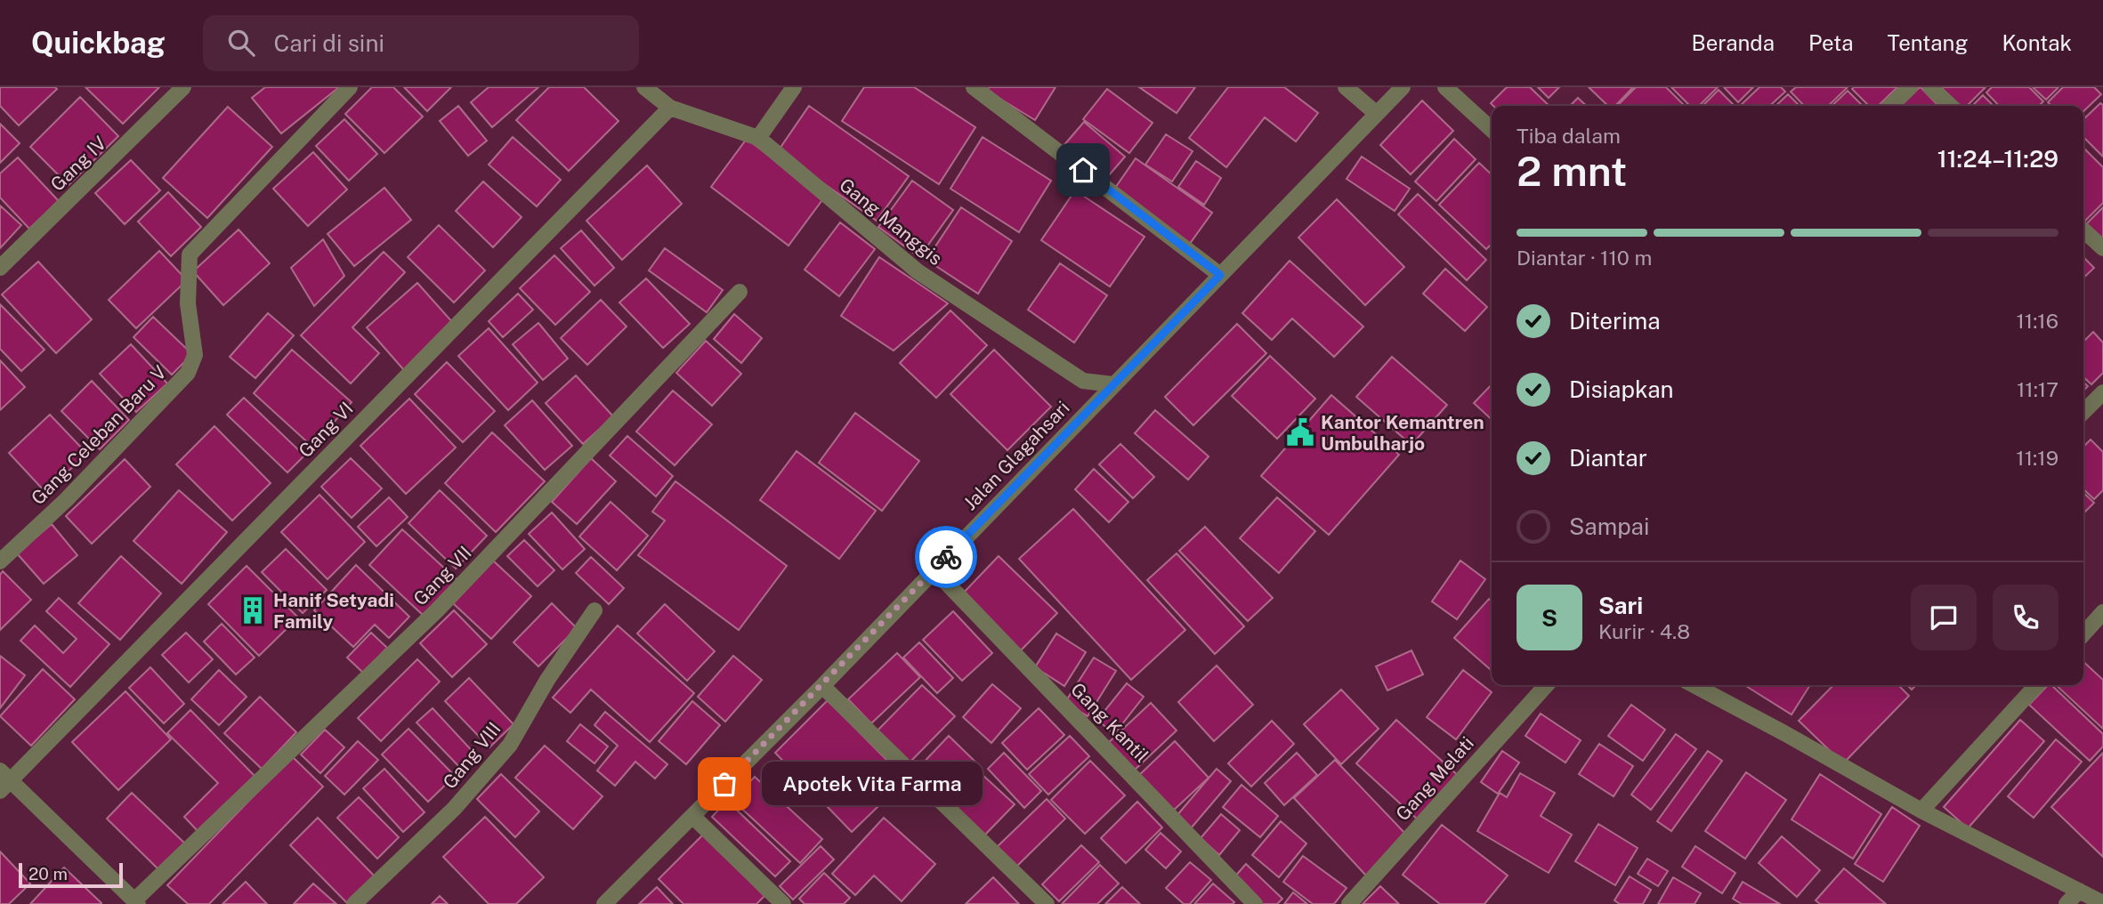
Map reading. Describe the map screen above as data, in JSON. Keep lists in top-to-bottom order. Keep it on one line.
{"streets":{"street":["Gang IV","Gang Manggis","Gang VI","Gang Celeban Baru V","Jalan Glagahsari","Gang VII","Gang Kantil","Gang VIII","Gang Melati"]},"crossings":[["Gang Manggis","Gang VI"],["Gang Manggis","Jalan Glagahsari"],["Jalan Glagahsari","Gang Kantil"]],"places":{"public building":["Kantor Kemantren Umbulharjo"],"building":["Hanif Setyadi Family"],"other":["Apotek Vita Farma"]},"scale_bar":"20 m","page":{"header":"Quickbag","search":"Cari di sini","nav":["Beranda","Peta","Tentang","Kontak"],"heading":["2 mnt","Tiba dalam","11:24–11:29"],"panel":["Sari","Kurir · 4.8"],"bar":"Diantar · 110 m","list":[["Diterima","11:16"],["Disiapkan","11:17"],["Diantar","11:19"],"Sampai"],"round":"S","bubble":"Apotek Vita Farma","scale":"20 m"}}
